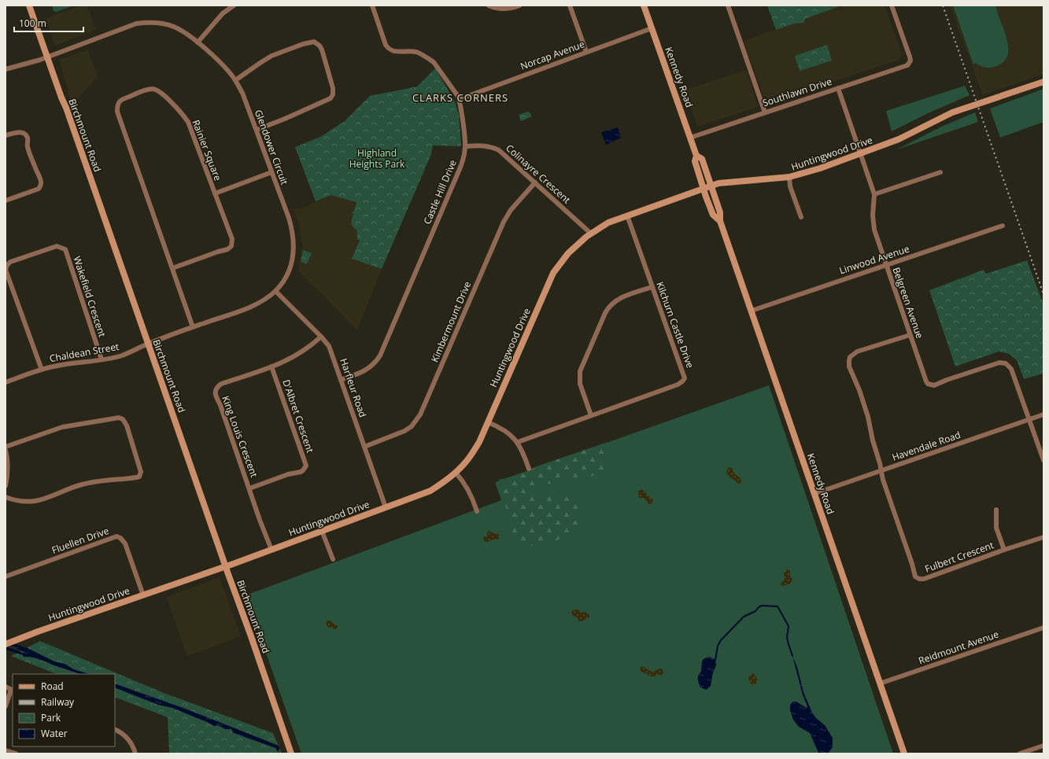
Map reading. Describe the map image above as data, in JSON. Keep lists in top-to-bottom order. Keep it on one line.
{"streets":{"main road":["Kennedy Road","Birchmount Road","Huntingwood Drive"],"street":["Norcap Avenue","Southlawn Drive","Glendower Circuit","Rainier Square","Colinayre Crescent","Castle Hill Drive","Linwood Avenue","Wakefield Crescent","Belgreen Avenue","Kimbermount Drive","Kilchurn Castle Drive","Chaldean Street","Harfleur Road","D'Albret Crescent","King Louis Crescent","Havendale Road","Fluellen Drive","Fulbert Crescent","Reidmount Avenue"]},"crossings":[["Norcap Avenue","Kennedy Road"],["Norcap Avenue","Castle Hill Drive"],["Kennedy Road","Southlawn Drive"],["Kennedy Road","Huntingwood Drive"],["Kennedy Road","Linwood Avenue"],["Kennedy Road","Havendale Road"],["Kennedy Road","Reidmount Avenue"],["Southlawn Drive","Belgreen Avenue"],["Birchmount Road","Glendower Circuit"],["Birchmount Road","Huntingwood Drive"],["Birchmount Road","Chaldean Street"],["Glendower Circuit","Rainier Square"],["Glendower Circuit","Chaldean Street"],["Glendower Circuit","Harfleur Road"],["Huntingwood Drive","Colinayre Crescent"],["Huntingwood Drive","Belgreen Avenue"],["Huntingwood Drive","Kilchurn Castle Drive"],["Huntingwood Drive","Harfleur Road"],["Huntingwood Drive","King Louis Crescent"],["Huntingwood Drive","Fluellen Drive"],["Colinayre Crescent","Castle Hill Drive"],["Colinayre Crescent","Kimbermount Drive"],["Castle Hill Drive","Harfleur Road"],["Linwood Avenue","Belgreen Avenue"],["Wakefield Crescent","Chaldean Street"],["Belgreen Avenue","Havendale Road"],["Kimbermount Drive","Harfleur Road"],["Harfleur Road","King Louis Crescent"],["D'Albret Crescent","King Louis Crescent"],["Havendale Road","Fulbert Crescent"]],"districts":["CLARKS CORNERS"],"parks":["Highland Heights Park"],"legend":["Road","Railway","Park","Water"],"scale_bar":"100 m"}
